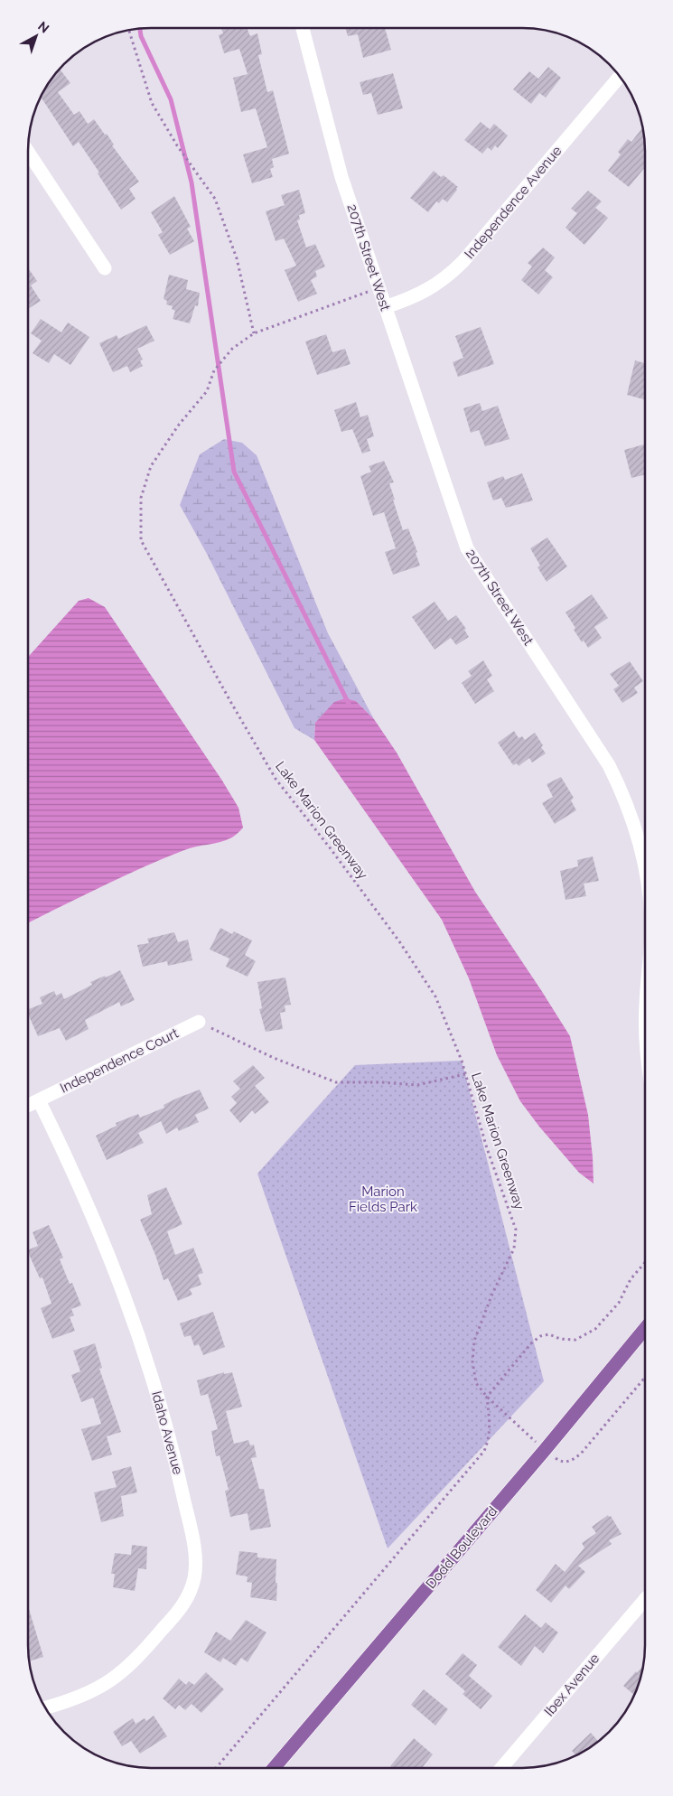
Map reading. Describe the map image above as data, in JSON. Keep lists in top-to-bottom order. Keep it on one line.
{"streets":{"main road":["Dodd Boulevard"],"street":["Independence Avenue","207th Street West","Independence Court","Idaho Avenue","Ibex Avenue"],"path":["Lake Marion Greenway"]},"crossings":[["Independence Avenue","207th Street West"],["207th Street West","Lake Marion Greenway"],["Lake Marion Greenway","Dodd Boulevard"],["Independence Court","Idaho Avenue"]],"parks":["Marion Fields Park"],"north":"top right"}
